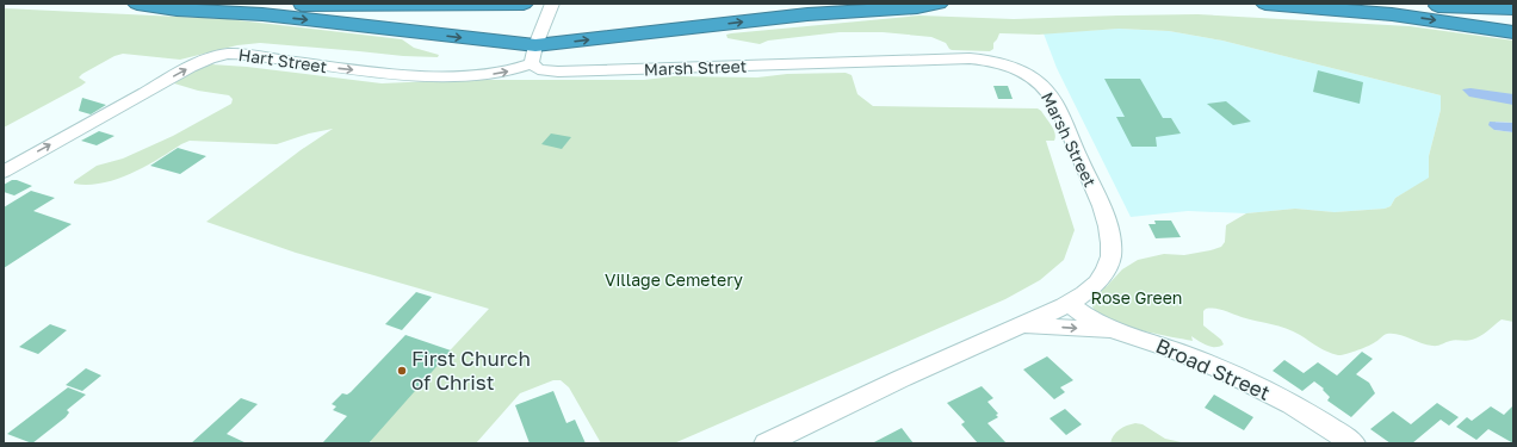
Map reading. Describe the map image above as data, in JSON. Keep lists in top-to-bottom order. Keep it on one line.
{"streets":{"street":["Hart Street","Marsh Street","Broad Street"]},"crossings":[["Hart Street","Marsh Street"],["Marsh Street","Broad Street"]],"one_way":["Hart Street"],"parks":["Village Cemetery","Rose Green"],"places":["First Church of Christ"]}
